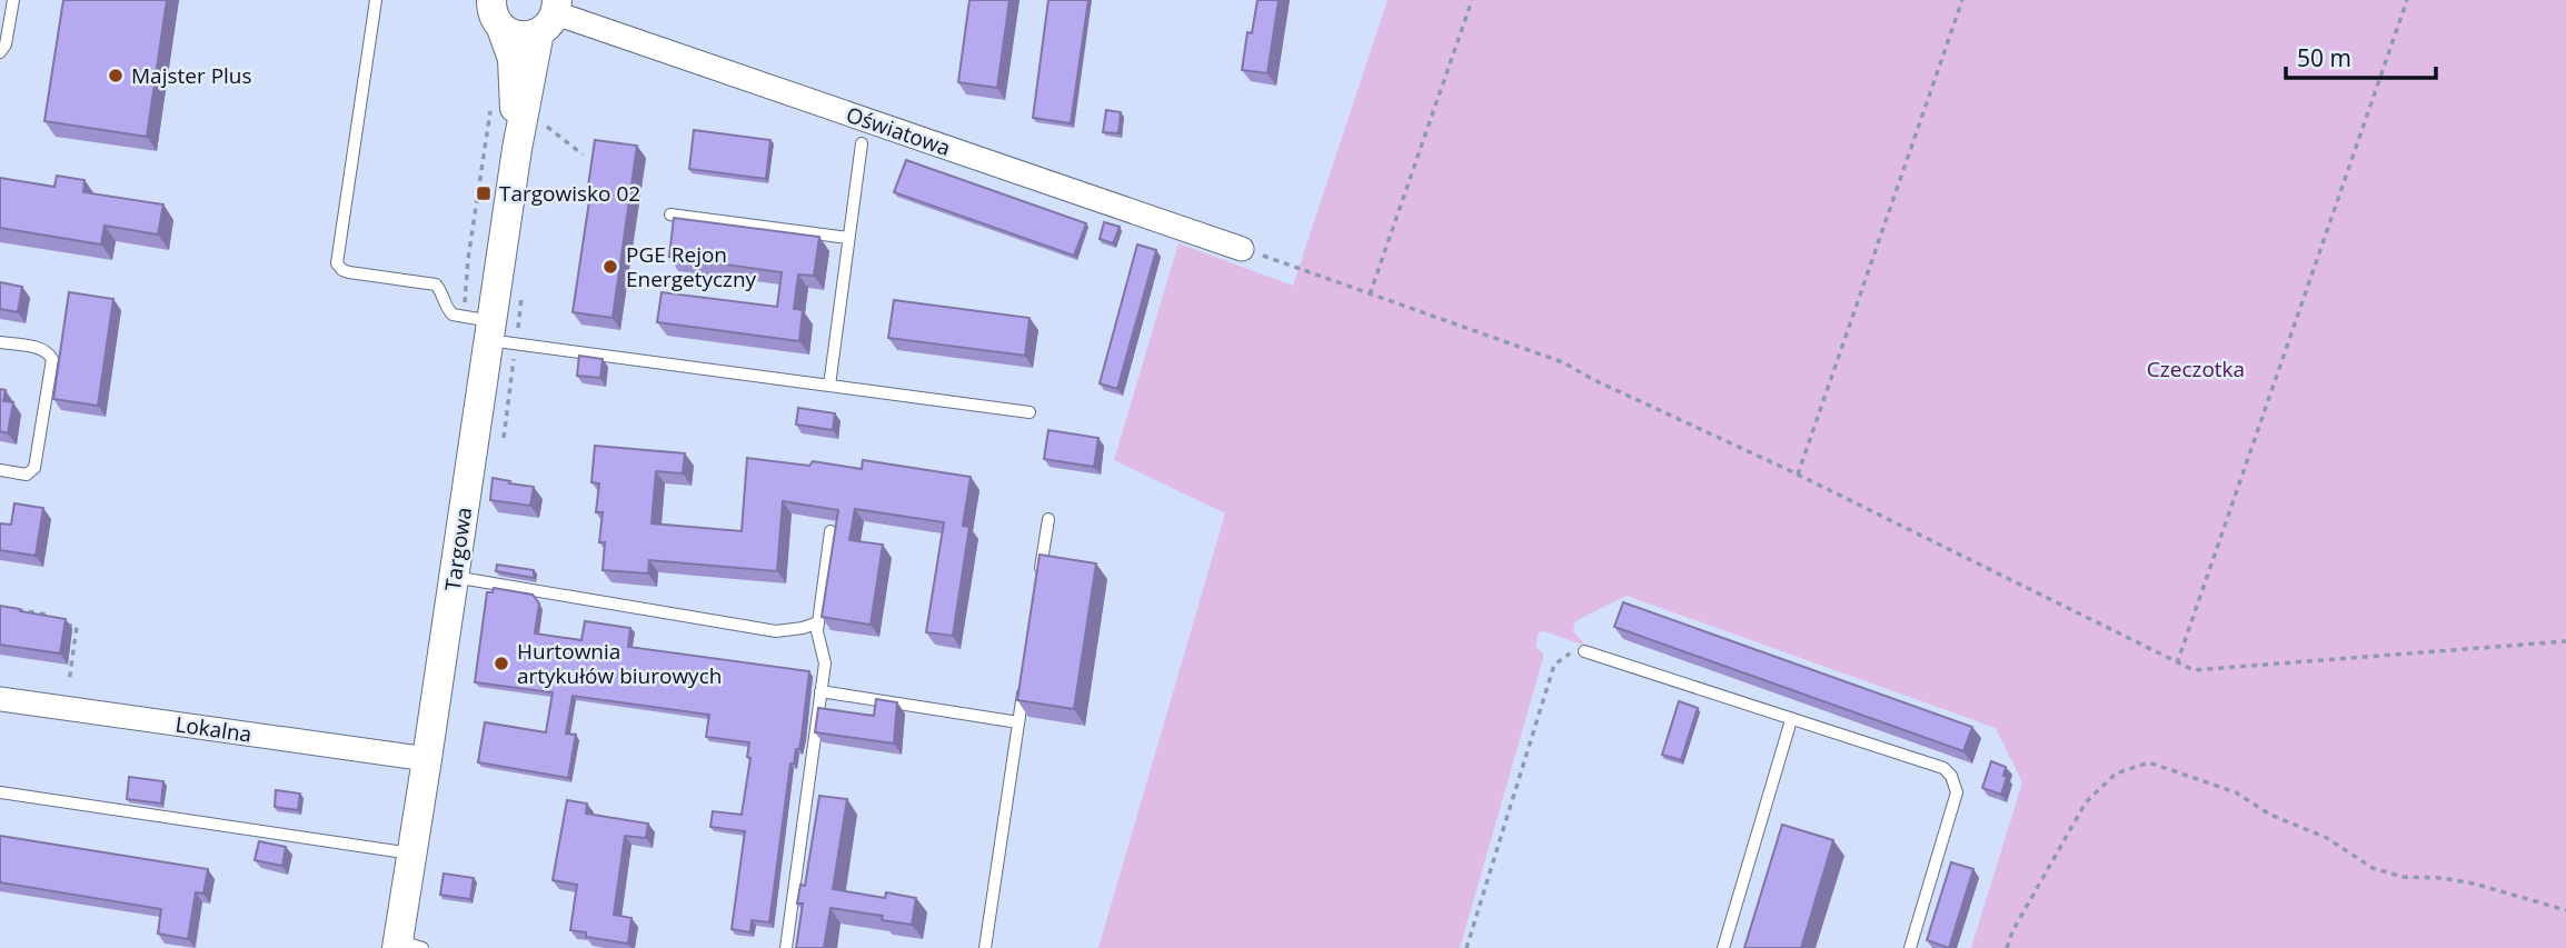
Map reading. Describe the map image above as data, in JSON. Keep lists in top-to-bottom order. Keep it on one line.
{"streets":{"street":["Oświatowa","Targowa","Lokalna"]},"crossings":[["Oświatowa","Targowa"],["Targowa","Lokalna"]],"parks":["Czeczotka"],"places":{"other":["Majster Plus","PGE Rejon Energetyczny","Hurtownia artykułów biurowych"],"transit":["Targowisko 02"]},"scale_bar":"50 m"}
